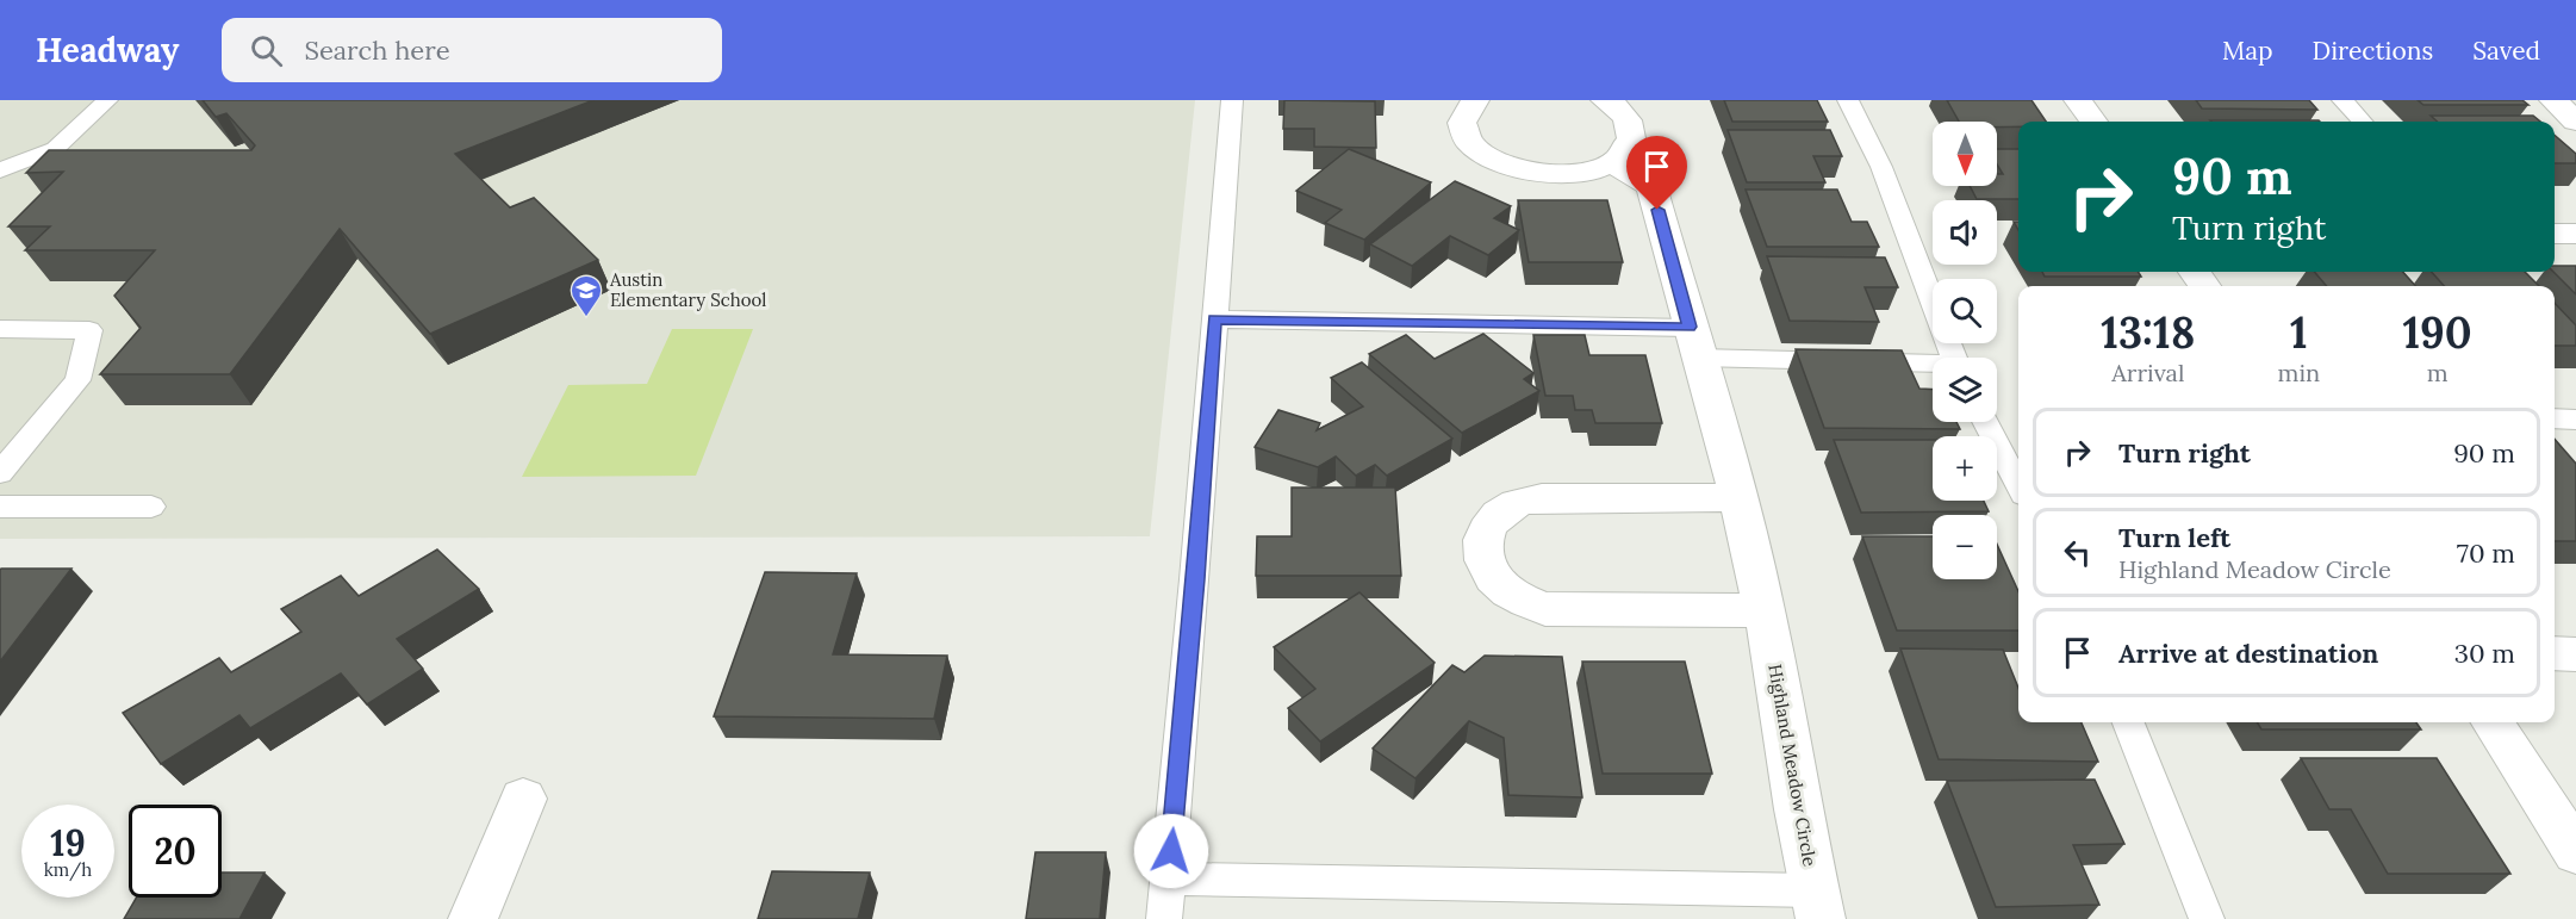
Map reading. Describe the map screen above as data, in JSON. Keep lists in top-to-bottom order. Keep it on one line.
{"streets":{"street":["Highland Meadow Circle"]},"places":{"school or university":["Austin Elementary School"]},"north":"bottom","page":{"header":"Headway","search":"Search here","nav":["Map","Directions","Saved"],"map_buttons":["+","−"],"turn":["90 m","Turn right"],"eta":["13:18","Arrival","1","min","190","m"],"list":[{"name":"Turn right","value":"90 m"},{"name":"Turn left","note":"Highland Meadow Circle","value":"70 m"},{"name":"Arrive at destination","value":"30 m"}],"speed":"19 km/h","limit":"20"}}
